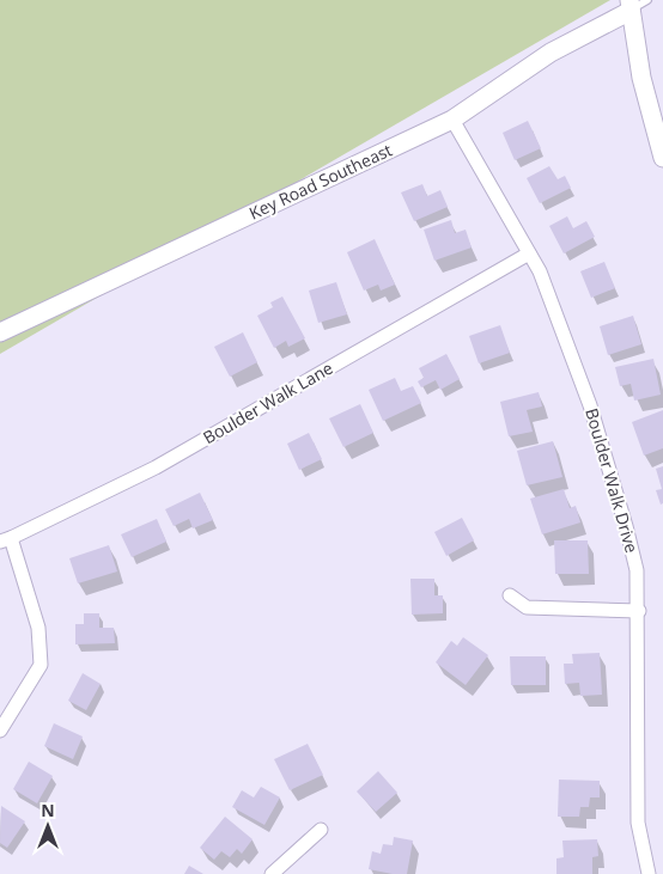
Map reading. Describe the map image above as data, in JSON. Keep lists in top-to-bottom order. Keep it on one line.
{"streets":{"street":["Key Road Southeast","Boulder Walk Lane","Boulder Walk Drive"]},"crossings":[["Key Road Southeast","Boulder Walk Drive"],["Boulder Walk Lane","Boulder Walk Drive"]],"north":"top"}
